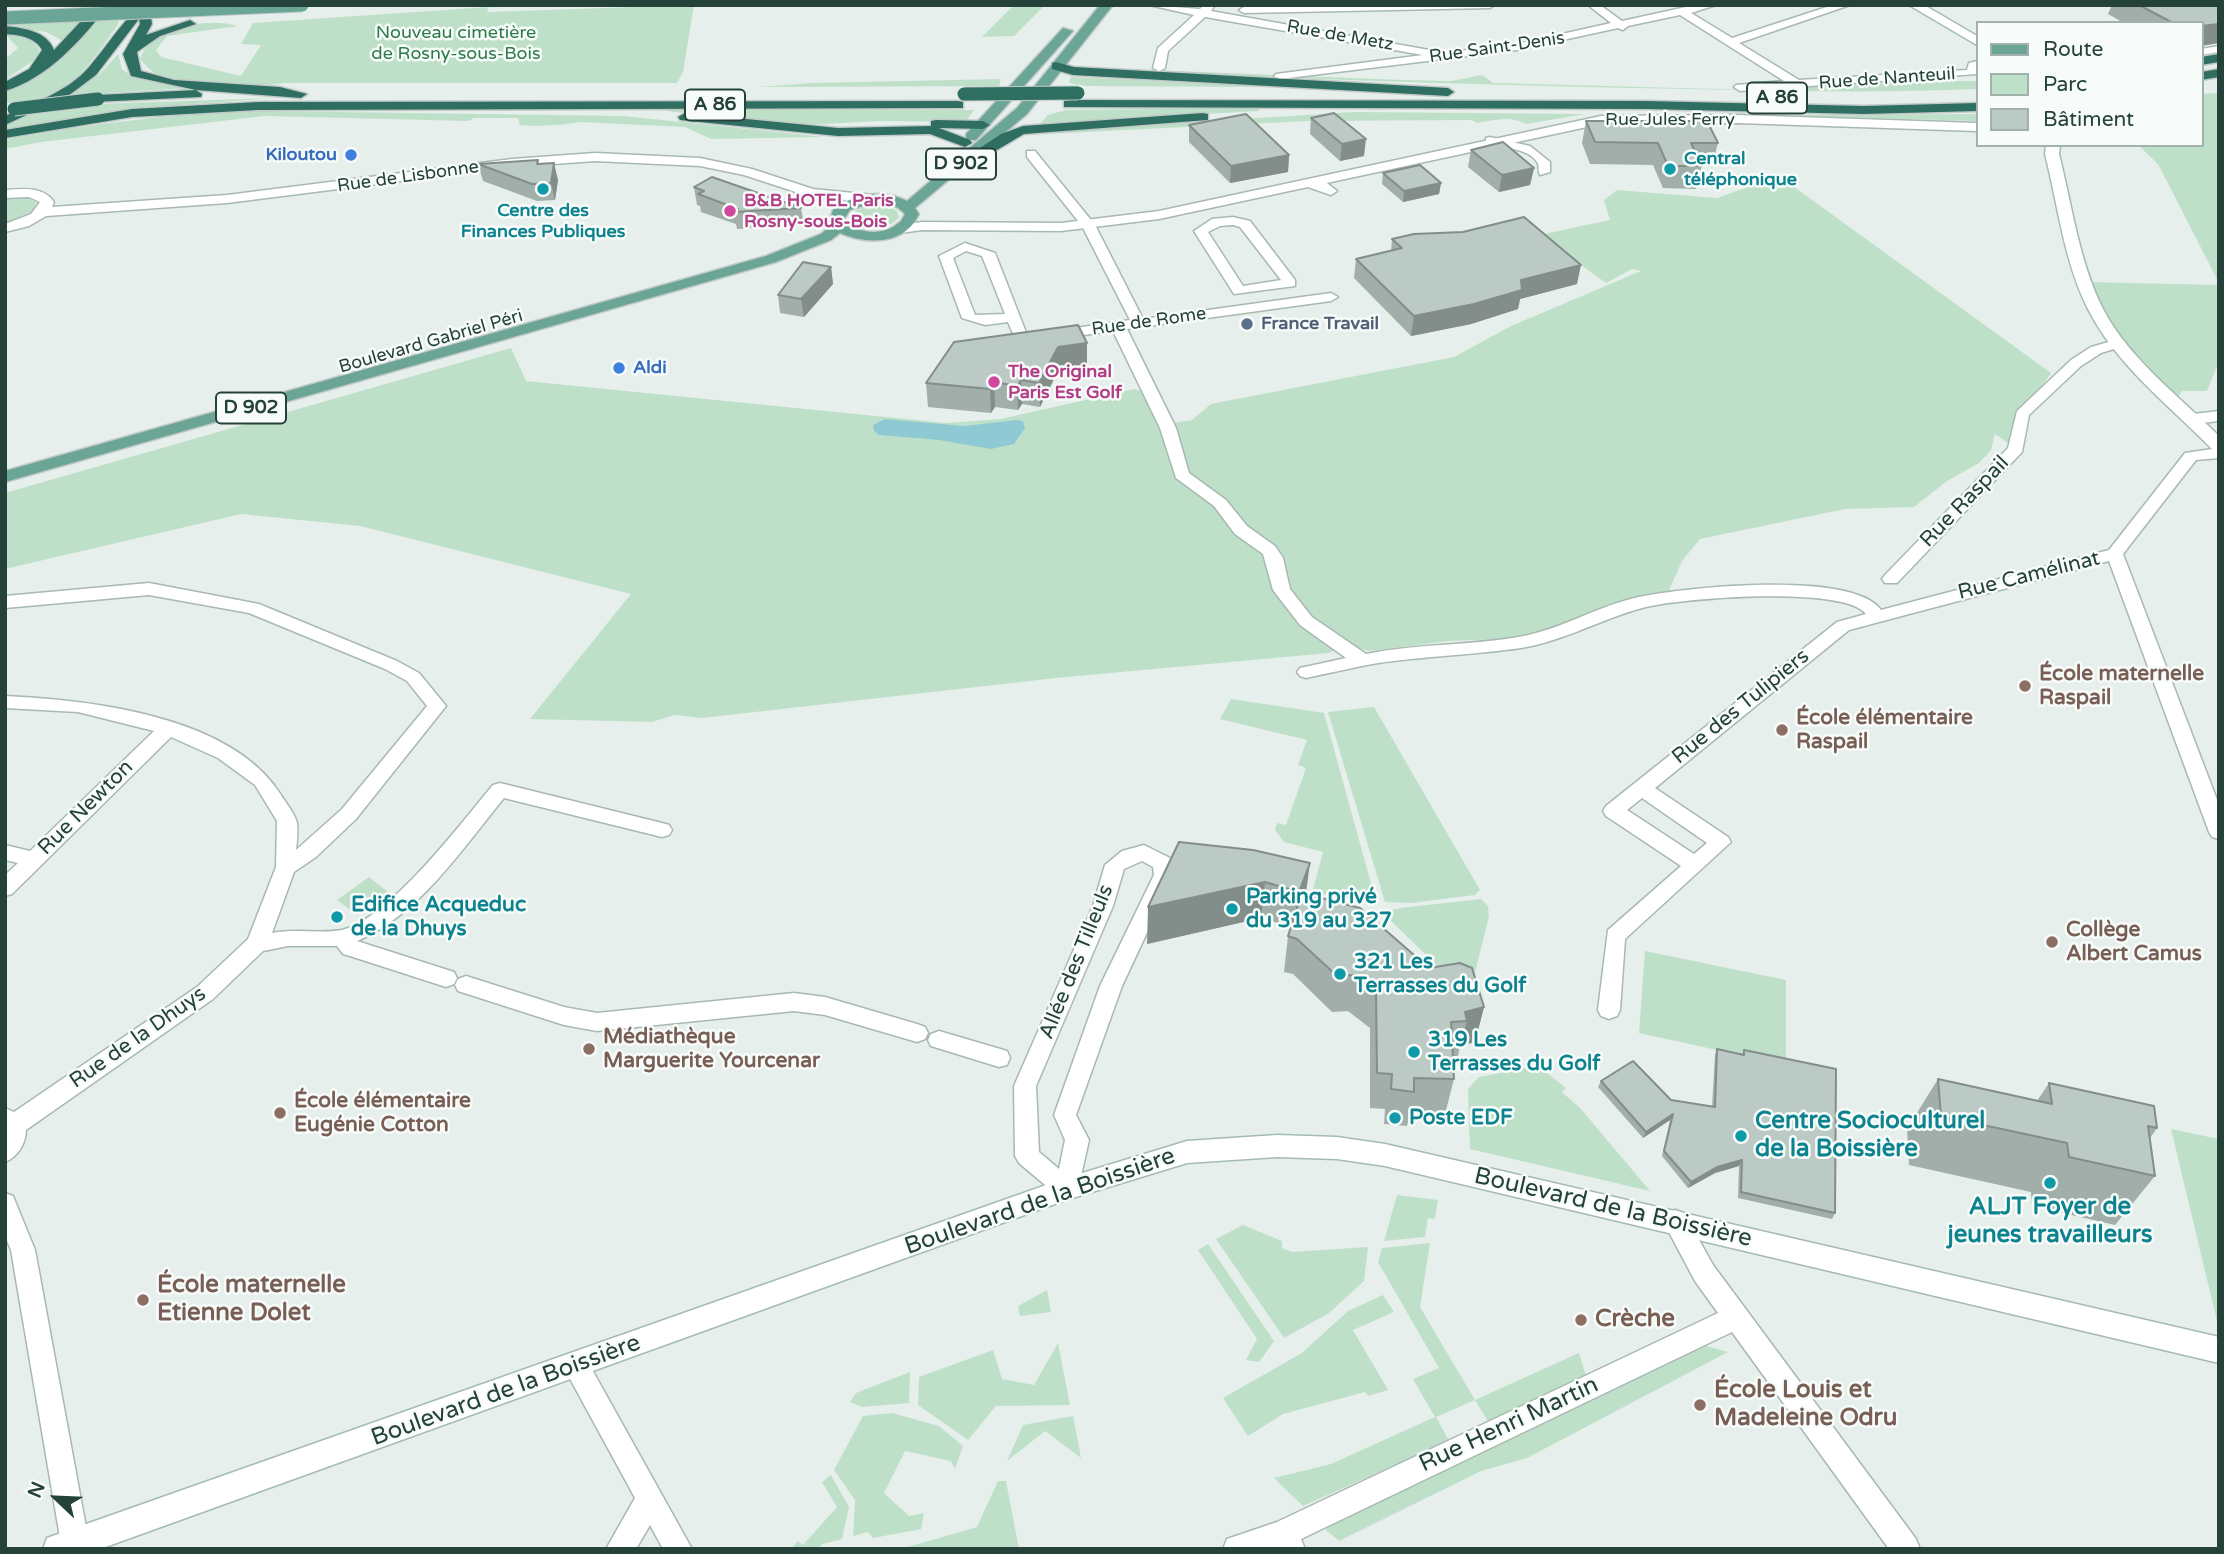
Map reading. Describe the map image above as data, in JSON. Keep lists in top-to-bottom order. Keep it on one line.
{"streets":{"highway":["A 86"],"main road":["D 902","Boulevard Gabriel Péri"],"street":["Rue de Metz","Rue Saint-Denis","Rue de Nanteuil","Rue Jules Ferry","Rue de Lisbonne","Rue de Rome","Rue Raspail","Rue Camélinat","Rue des Tulipiers","Rue Newton","Allée des Tilleuls","Rue de la Dhuys","Boulevard de la Boissière","Rue Henri Martin"]},"crossings":[["Rue de Metz","Rue Saint-Denis"],["Rue Saint-Denis","Rue de Nanteuil"],["Rue Jules Ferry","D 902"],["Rue Jules Ferry","Boulevard Gabriel Péri"],["Rue de Lisbonne","Boulevard Gabriel Péri"],["Rue Camélinat","Rue des Tulipiers"],["Allée des Tilleuls","Boulevard de la Boissière"]],"parks":["Nouveau cimetière de Rosny-sous-Bois"],"places":["Kiloutou","Central téléphonique","Centre des Finances Publiques","B&B HOTEL Paris Rosny-sous-Bois","France Travail","Aldi","The Original Paris Est Golf","École maternelle Raspail","École élémentaire Raspail","Parking privé du 319 au 327","Edifice Acqueduc de la Dhuys","Collège Albert Camus","321 Les Terrasses du Golf","Médiathèque Marguerite Yourcenar","319 Les Terrasses du Golf","École élémentaire Eugénie Cotton","Poste EDF","Centre Socioculturel de la Boissière","ALJT Foyer de jeunes travailleurs","École maternelle Etienne Dolet","Crèche","École Louis et Madeleine Odru"],"legend":["Route","Parc","Bâtiment"],"north":"top left"}
